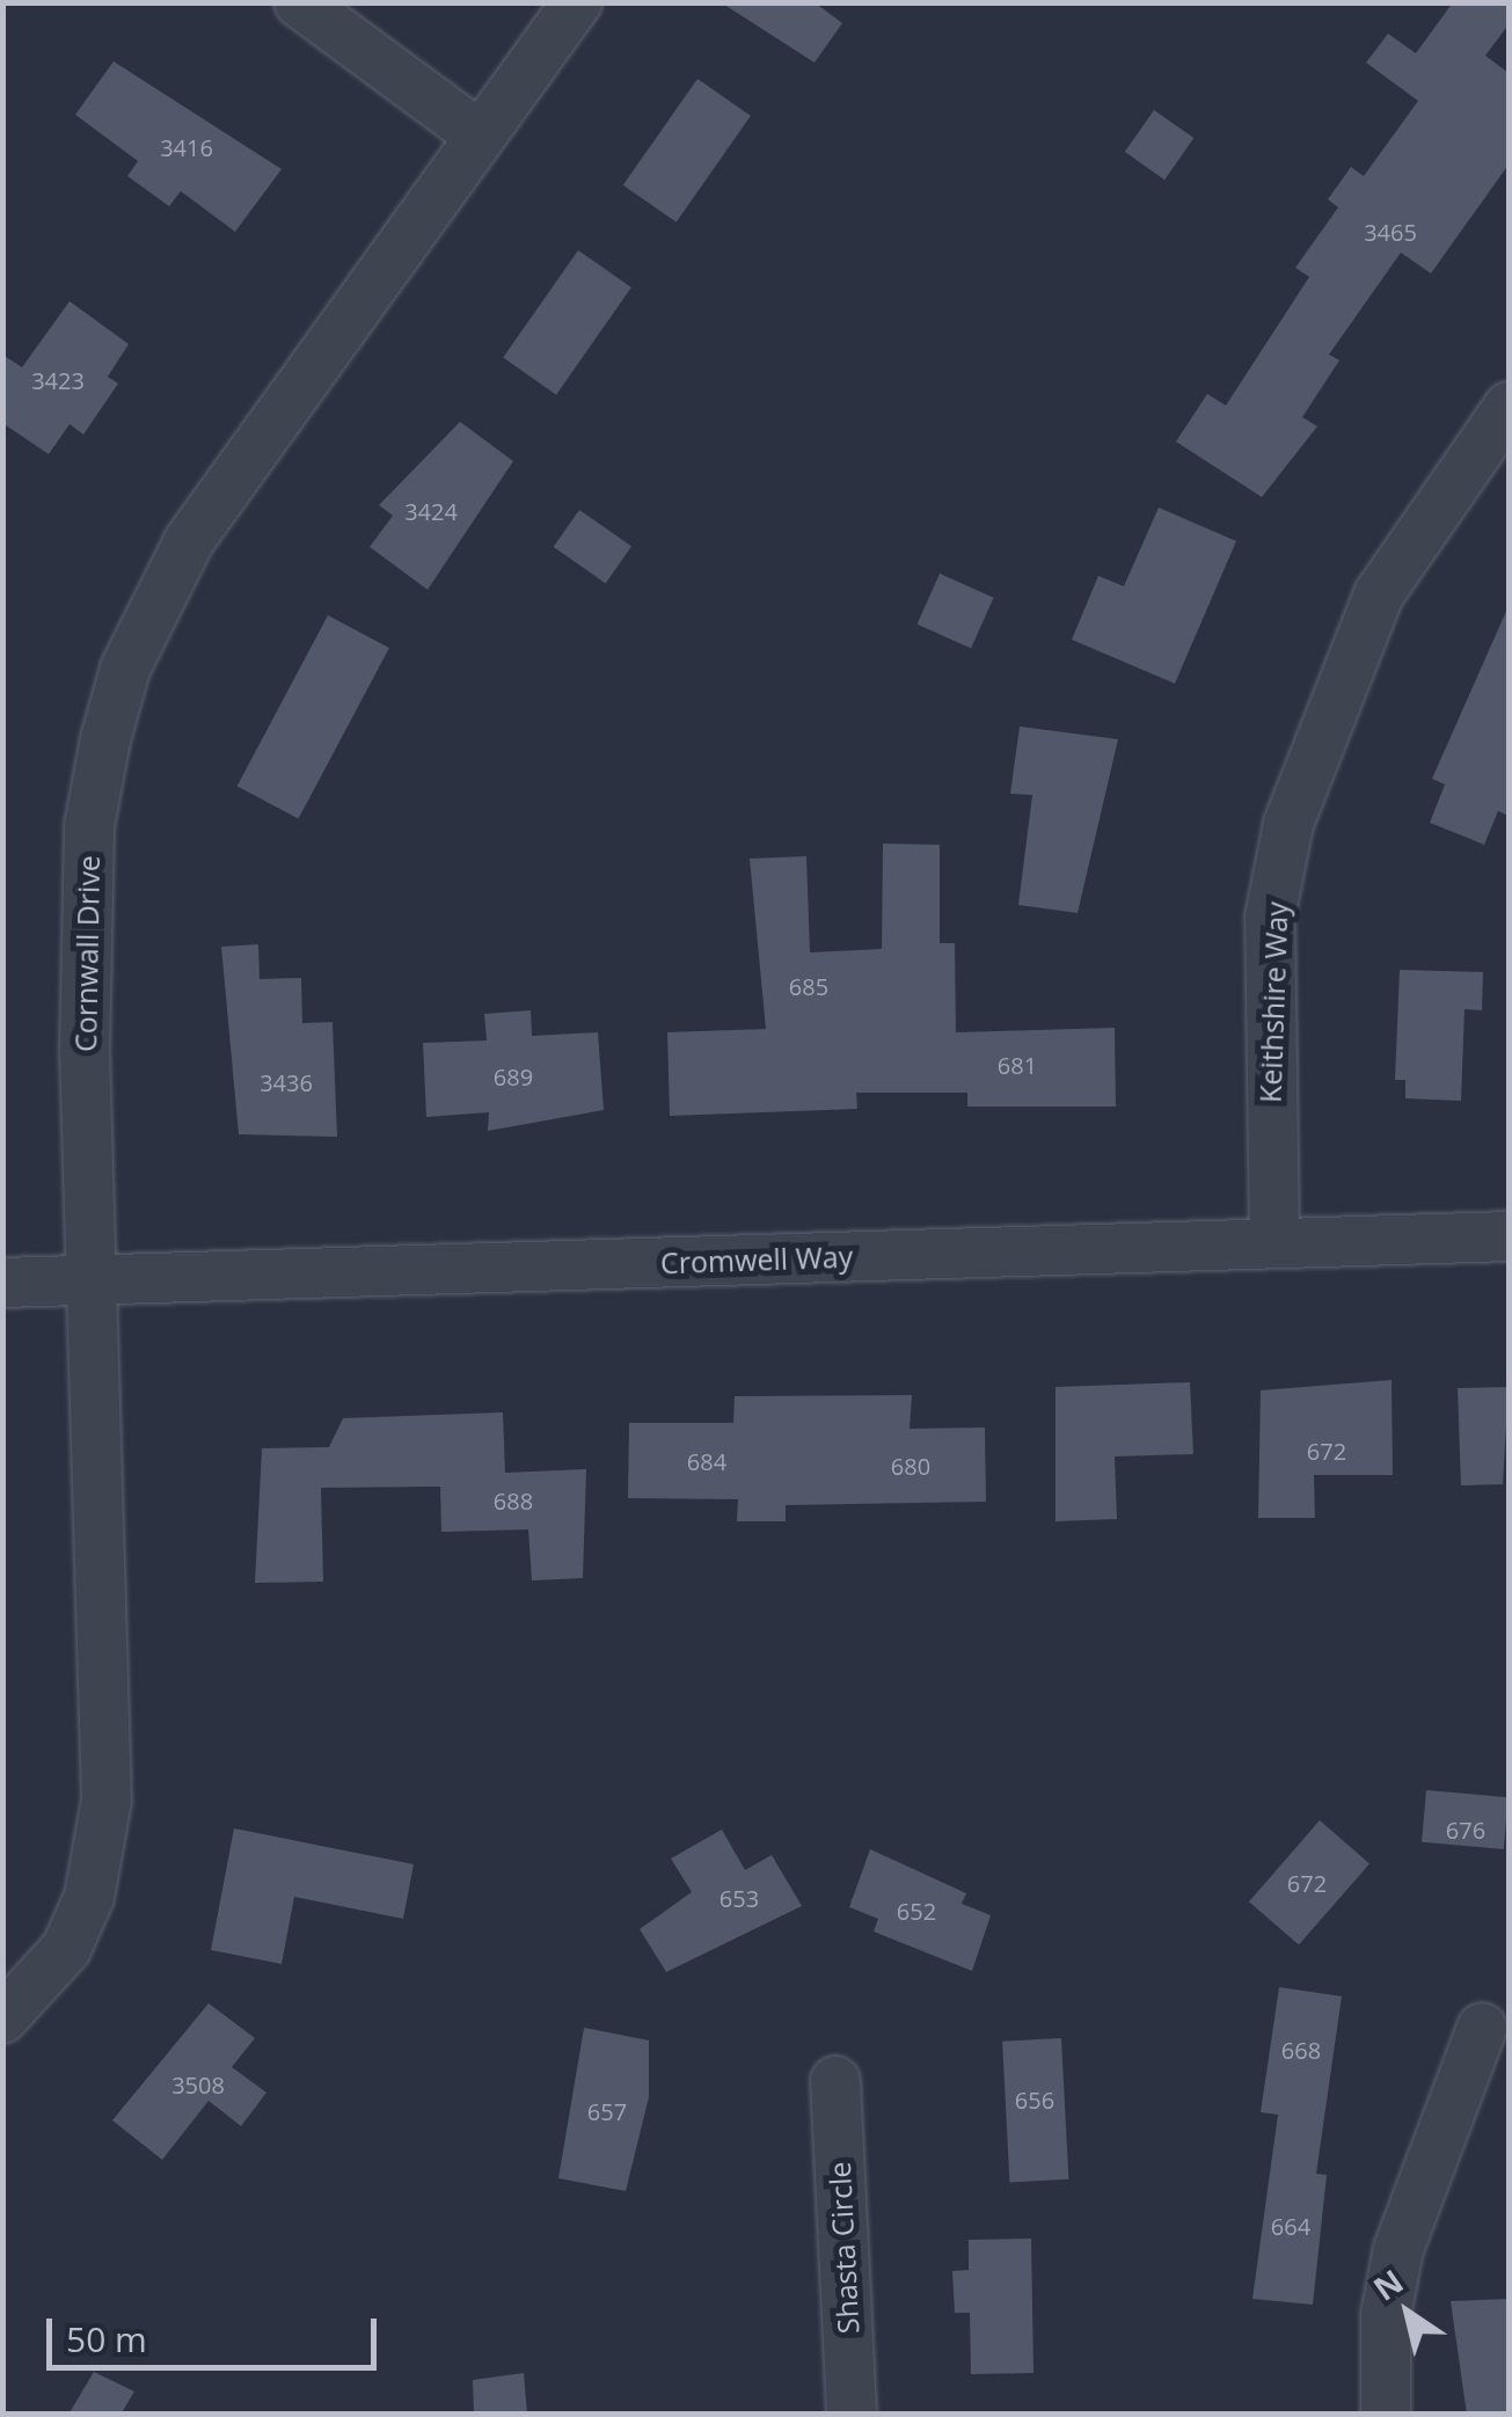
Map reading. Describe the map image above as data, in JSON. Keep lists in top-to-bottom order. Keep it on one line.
{"streets":{"street":["Cornwall Drive","Keithshire Way","Cromwell Way","Shasta Circle"]},"crossings":[["Cornwall Drive","Cromwell Way"],["Keithshire Way","Cromwell Way"]],"house_numbers":["3416","3465","3423","3424","685","681","689","3436","672","684","680","688","676","672","653","652","668","3508","656","657","664"],"scale_bar":"50 m","north":"top left"}
